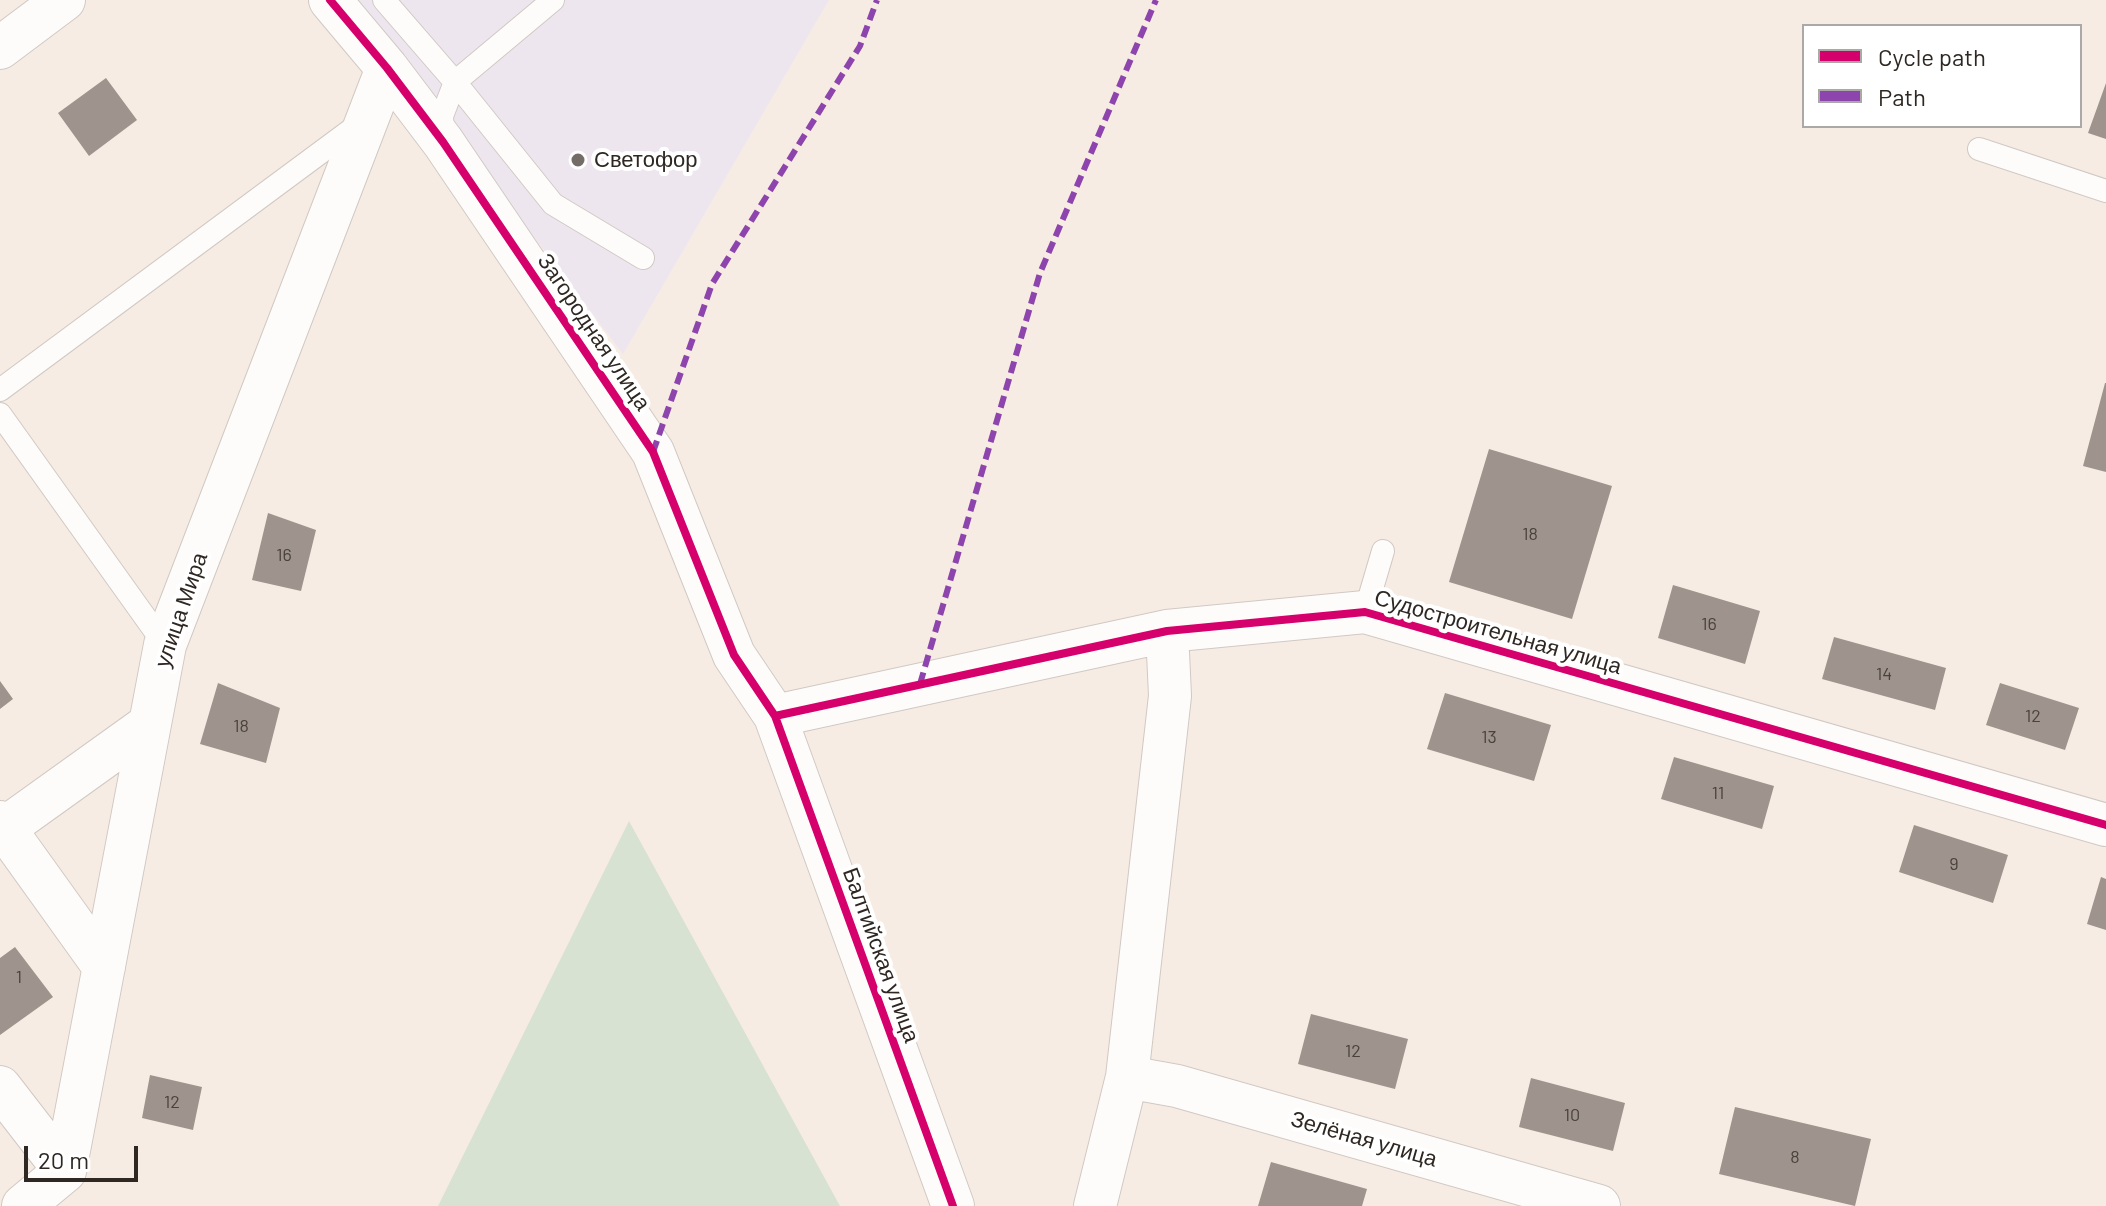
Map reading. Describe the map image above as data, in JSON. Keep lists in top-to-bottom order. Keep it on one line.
{"streets":{"street":["Загородная улица","улица Мира","Судостроительная улица","Балтийская улица","Зелёная улица"]},"crossings":[["Загородная улица","улица Мира"],["Загородная улица","Судостроительная улица"],["Загородная улица","Балтийская улица"],["Судостроительная улица","Балтийская улица"]],"places":["Светофор"],"house_numbers":["18","16","16","14","12","18","13","11","9","1","12","12","10","8"],"legend":["Cycle path","Path"],"scale_bar":"20 m"}
